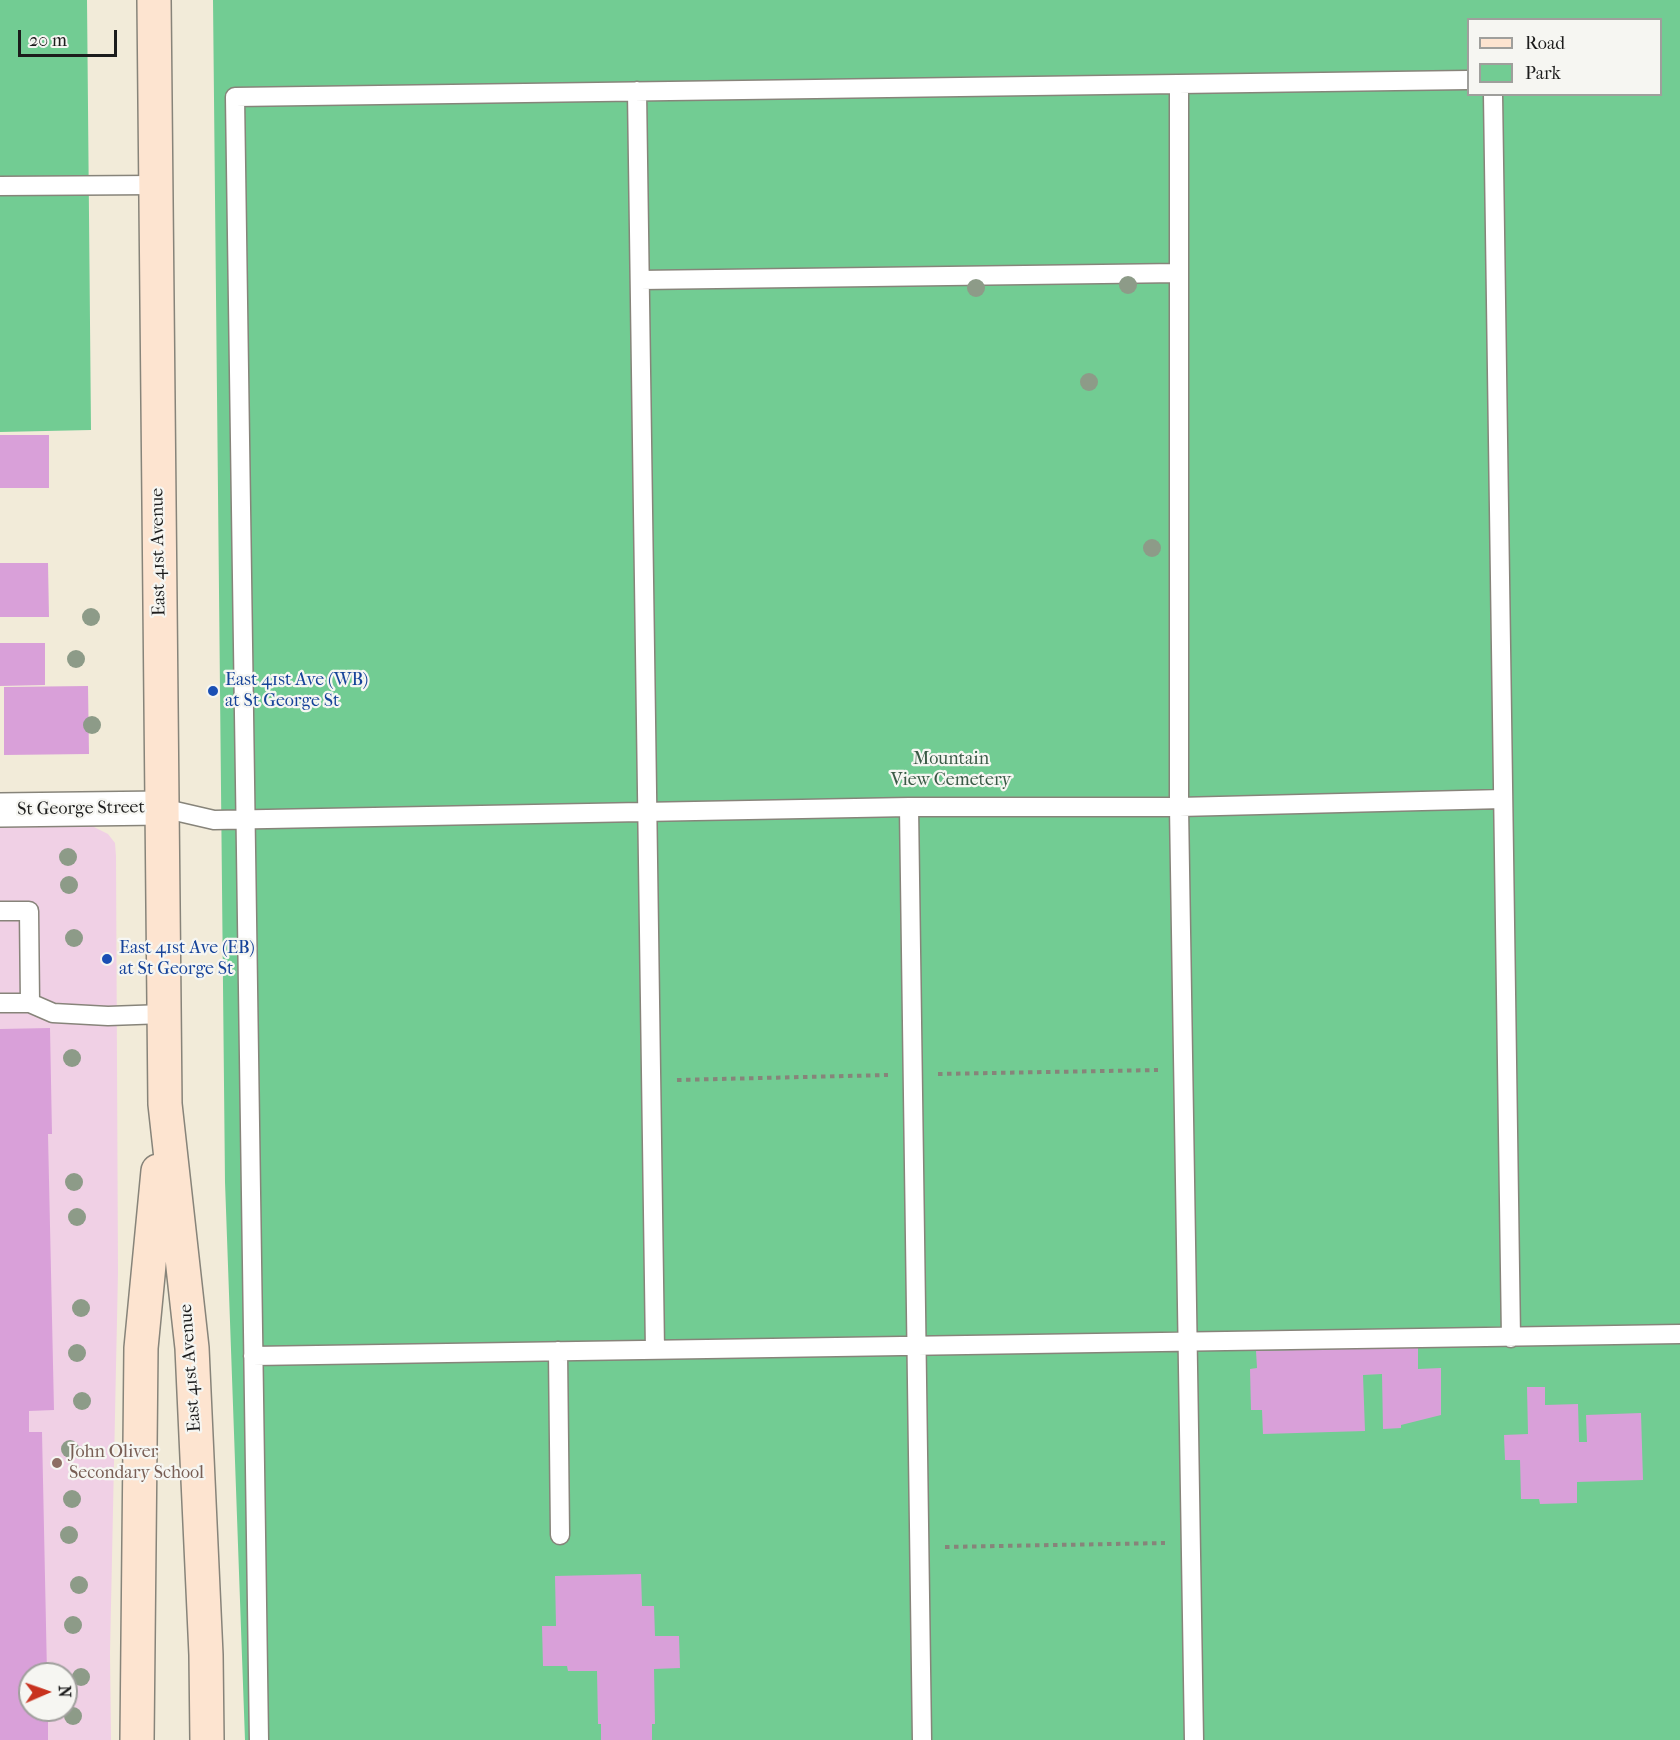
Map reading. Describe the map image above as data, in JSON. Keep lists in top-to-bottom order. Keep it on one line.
{"streets":{"main road":["East 41st Avenue"],"street":["St George Street"]},"crossings":[["East 41st Avenue","St George Street"]],"parks":["Mountain View Cemetery"],"places":["East 41st Ave (WB) at St George St","East 41st Ave (EB) at St George St","John Oliver Secondary School"],"legend":["Road","Park"],"scale_bar":"20 m","north":"right"}
